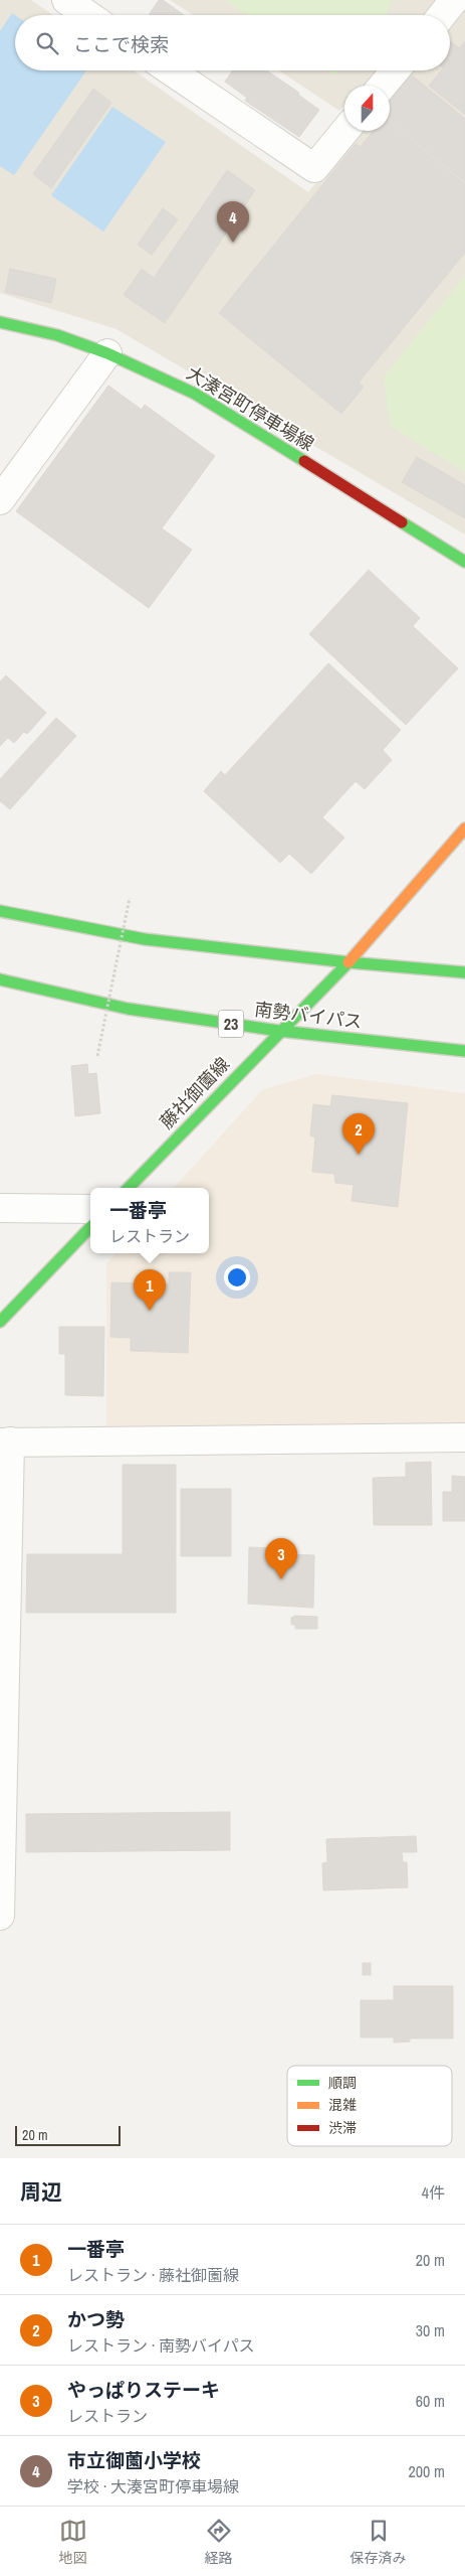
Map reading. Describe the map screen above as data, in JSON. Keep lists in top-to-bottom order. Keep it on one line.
{"streets":{"main road":["大湊宮町停車場線","南勢バイパス","23","藤社御薗線"]},"crossings":[["南勢バイパス","藤社御薗線"]],"legend":["順調","混雑","渋滞"],"scale_bar":"20 m","north":"top","page":{"search":"ここで検索","pins":["4","2","1","3"],"popup":["一番亭","レストラン"],"scale":"20 m","heading":["周辺","4件"],"list":[{"mark":"1","name":"一番亭","note":"レストラン · 藤社御薗線","value":"20 m"},{"mark":"2","name":"かつ勢","note":"レストラン · 南勢バイパス","value":"30 m"},{"mark":"3","name":"やっぱりステーキ","note":"レストラン","value":"60 m"},{"mark":"4","name":"市立御薗小学校","note":"学校 · 大湊宮町停車場線","value":"200 m"}],"nav":["地図","経路","保存済み"]}}
